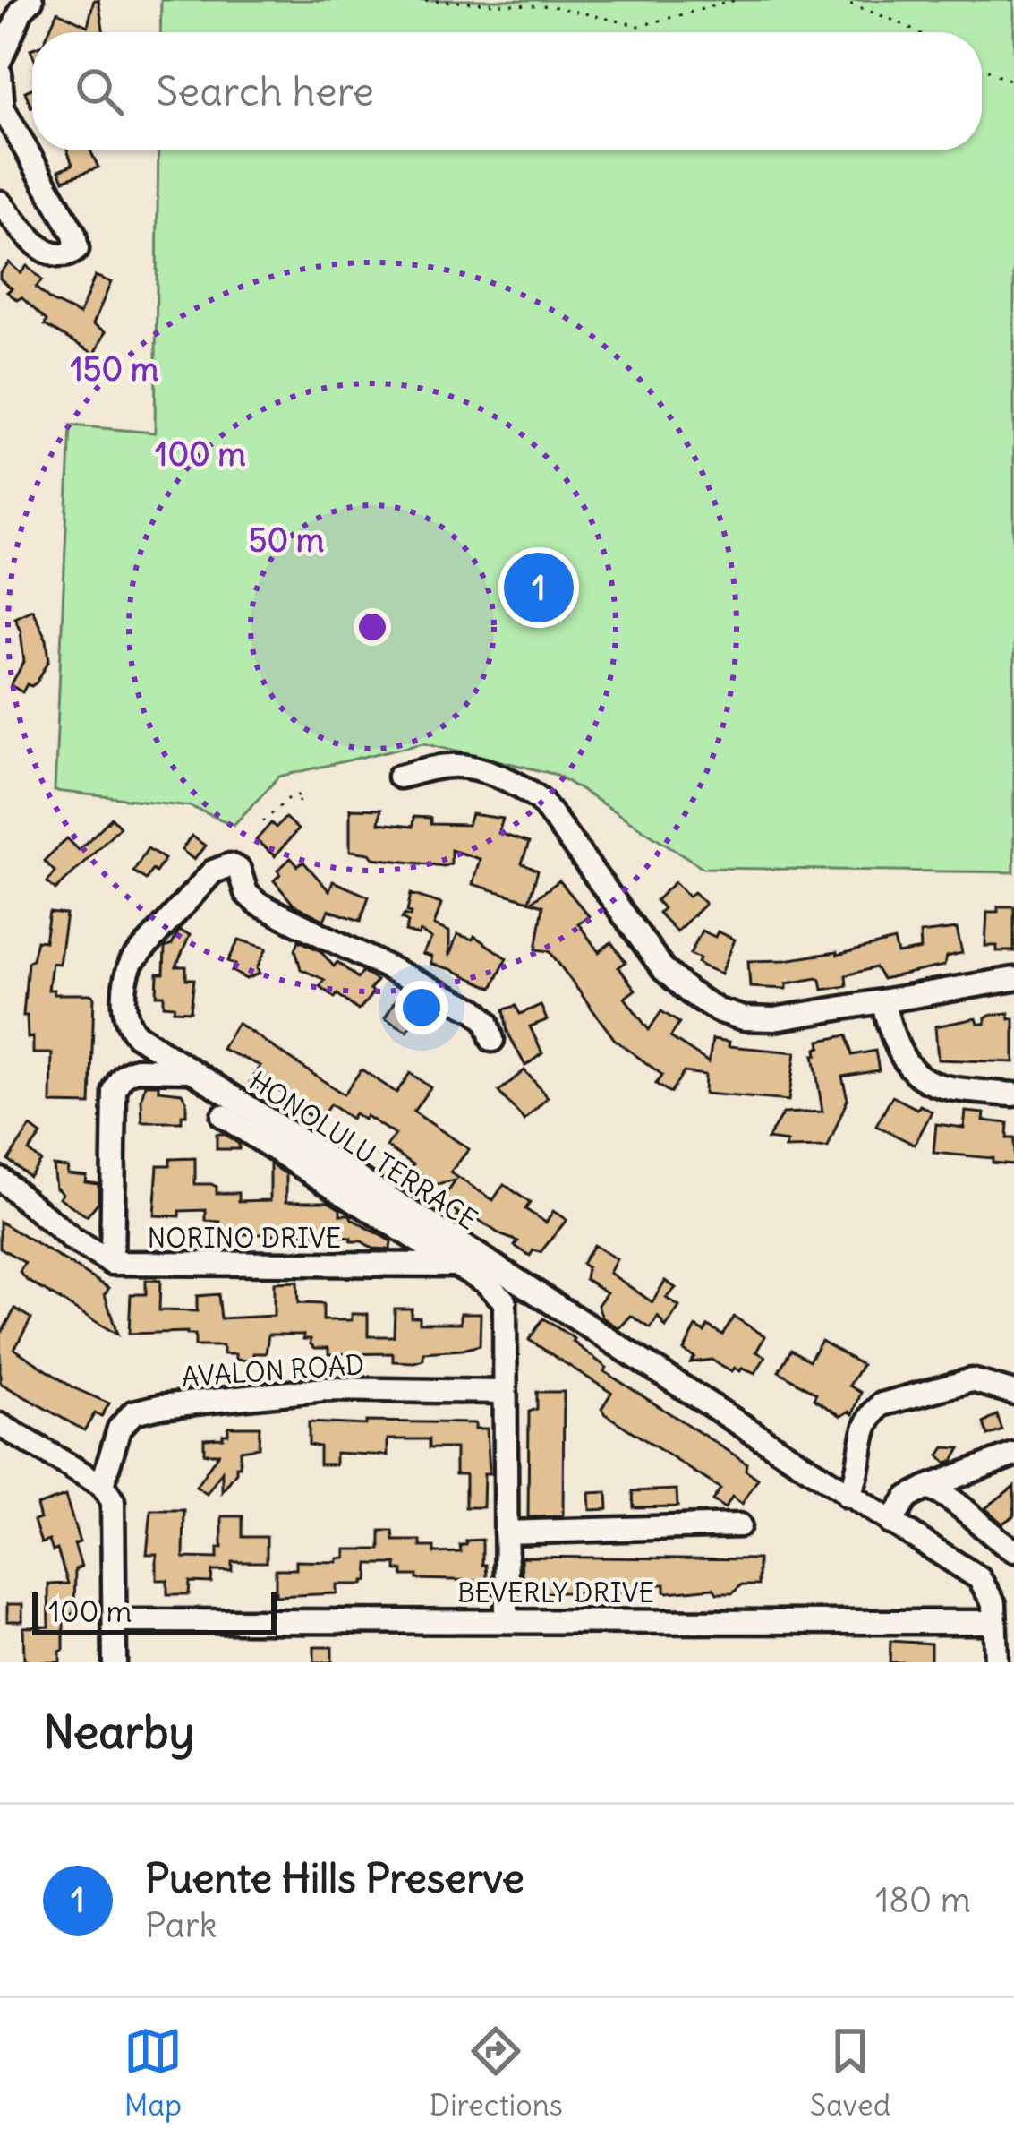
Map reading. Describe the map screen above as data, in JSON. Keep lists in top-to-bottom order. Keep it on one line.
{"streets":{"street":["HONOLULU TERRACE","NORINO DRIVE","AVALON ROAD","BEVERLY DRIVE"]},"crossings":[["HONOLULU TERRACE","BEVERLY DRIVE"]],"scale_bar":"100 m","page":{"search":"Search here","pins":"1","scale":"100 m","heading":"Nearby","list":[{"mark":"1","name":"Puente Hills Preserve","note":"Park","value":"180 m"}],"nav":["Map","Directions","Saved"]},"rings":["150 m","100 m","50 m"]}
